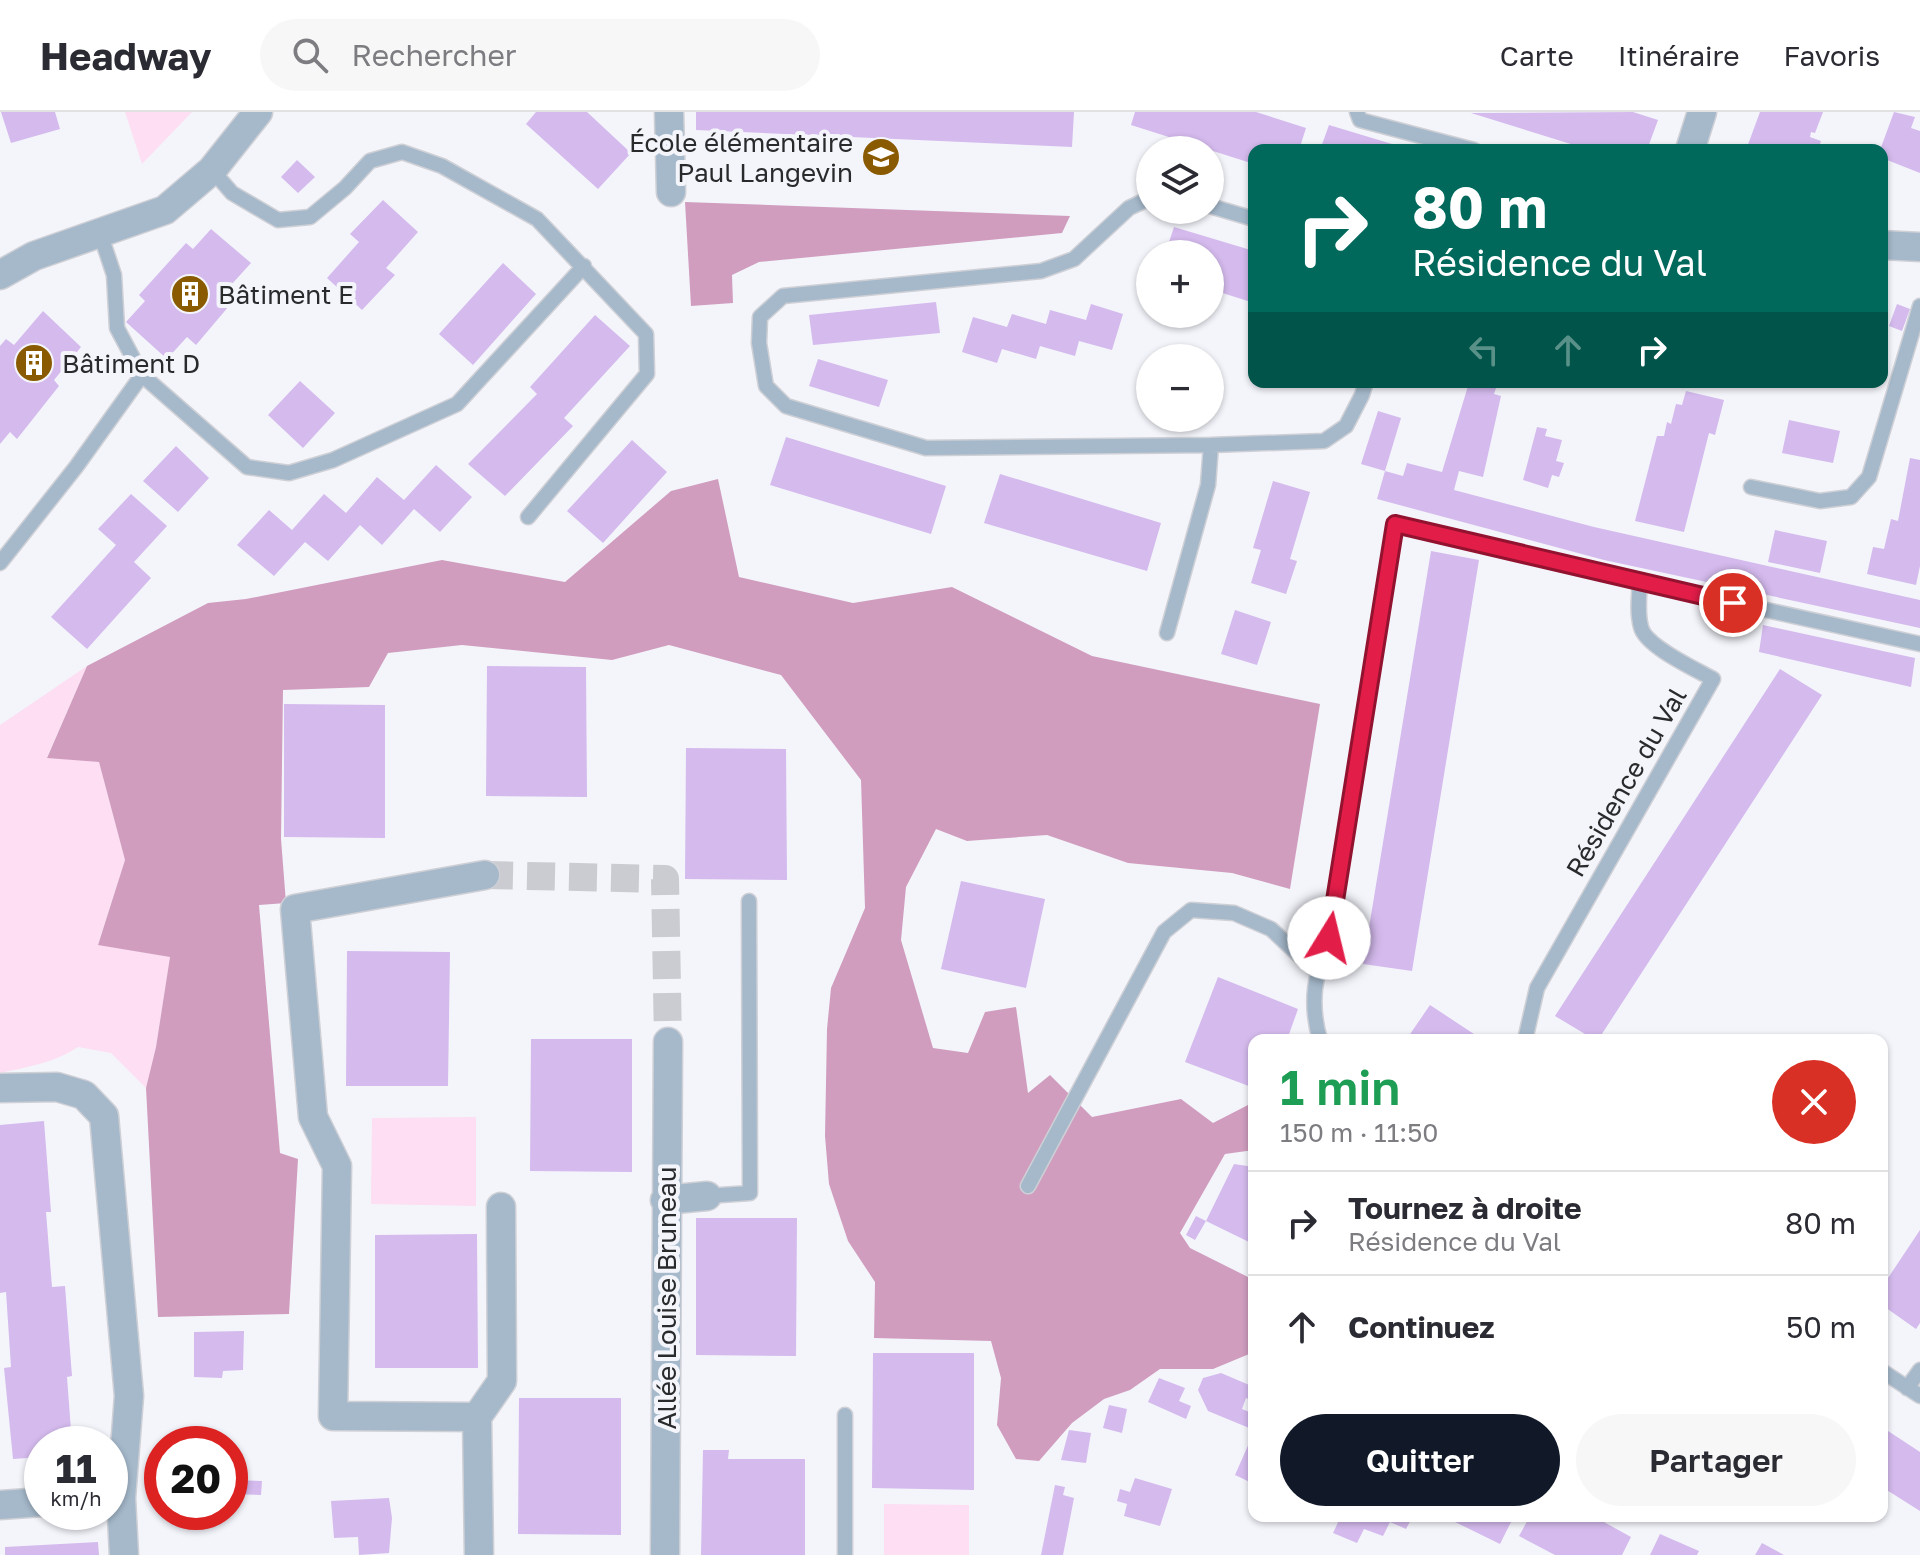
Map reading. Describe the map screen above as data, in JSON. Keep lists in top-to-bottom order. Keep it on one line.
{"streets":{"street":["Allée Louise Bruneau"],"lane":["Résidence du Val"]},"places":{"school or university":["École élémentaire Paul Langevin"],"building":["Bâtiment E","Bâtiment D"]},"page":{"header":"Headway","search":"Rechercher","nav":["Carte","Itinéraire","Favoris"],"map_buttons":["+","−"],"turn":["80 m","Résidence du Val"],"heading":["1 min","150 m · 11:50"],"list":[{"name":"Tournez à droite","note":"Résidence du Val","value":"80 m"},{"name":"Continuez","value":"50 m"}],"buttons":["Quitter","Partager"],"speed":"11 km/h","limit":"20"}}
